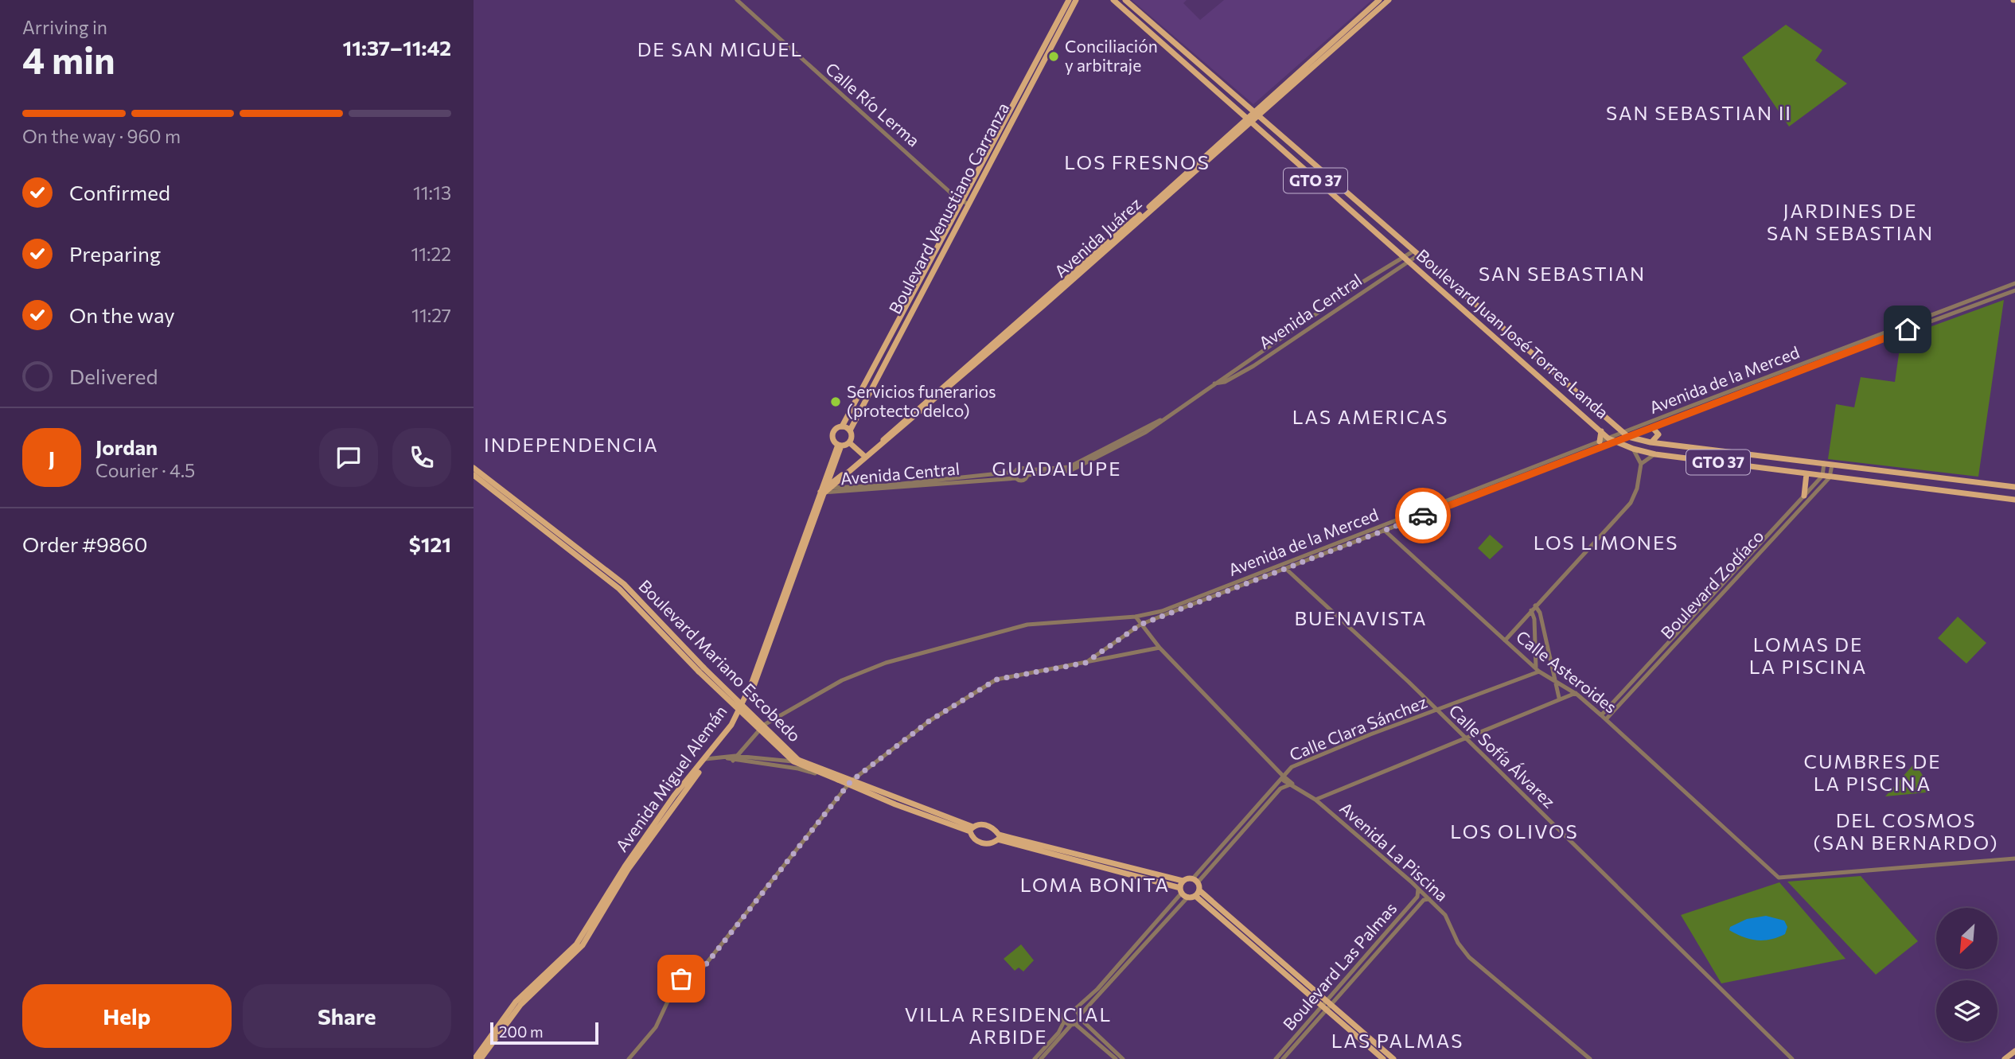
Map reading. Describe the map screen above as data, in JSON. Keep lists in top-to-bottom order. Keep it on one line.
{"streets":{"main road":["GTO 37","Boulevard Venustiano Carranza","Avenida Juárez","Boulevard Juan José Torres Landa","Boulevard Mariano Escobedo","Avenida Miguel Alemán"],"street":["Calle Río Lerma","Avenida Central","Avenida de la Merced","Boulevard Zodíaco","Calle Asteroides","Calle Clara Sánchez","Calle Sofía Álvarez","Avenida La Piscina","Boulevard Las Palmas"]},"crossings":[["Calle Río Lerma","Boulevard Venustiano Carranza"],["Boulevard Venustiano Carranza","Avenida Miguel Alemán"],["Avenida Juárez","Avenida Central"],["Avenida Juárez","Boulevard Juan José Torres Landa"],["Avenida Juárez","Avenida Miguel Alemán"],["Avenida Central","Boulevard Juan José Torres Landa"],["Avenida Central","Avenida Miguel Alemán"],["Boulevard Juan José Torres Landa","Avenida de la Merced"],["Boulevard Juan José Torres Landa","Boulevard Zodíaco"],["Avenida de la Merced","Calle Asteroides"],["Avenida de la Merced","Calle Sofía Álvarez"],["Avenida de la Merced","Avenida La Piscina"],["Boulevard Zodíaco","Calle Asteroides"],["Calle Asteroides","Calle Clara Sánchez"],["Calle Clara Sánchez","Calle Sofía Álvarez"],["Calle Clara Sánchez","Avenida La Piscina"],["Avenida La Piscina","Boulevard Las Palmas"]],"districts":["DE SAN MIGUEL","SAN SEBASTIAN II","LOS FRESNOS","JARDINES DE SAN SEBASTIAN","SAN SEBASTIAN","LAS AMERICAS","INDEPENDENCIA","GUADALUPE","LOS LIMONES","BUENAVISTA","LOMAS DE LA PISCINA","CUMBRES DE LA PISCINA","DEL COSMOS (SAN BERNARDO)","LOS OLIVOS","LOMA BONITA","VILLA RESIDENCIAL ARBIDE","LAS PALMAS"],"places":["Conciliación y arbitraje","Servicios funerarios (protecto delco)"],"scale_bar":"200 m","north":"bottom left","page":{"heading":["4 min","Arriving in","11:37–11:42"],"panel":["Jordan","Courier · 4.5","Order #9860","$121"],"bar":"On the way · 960 m","list":[["Confirmed","11:13"],["Preparing","11:22"],["On the way","11:27"],"Delivered"],"round":"J","buttons":["Help","Share"],"scale":"200 m"}}
